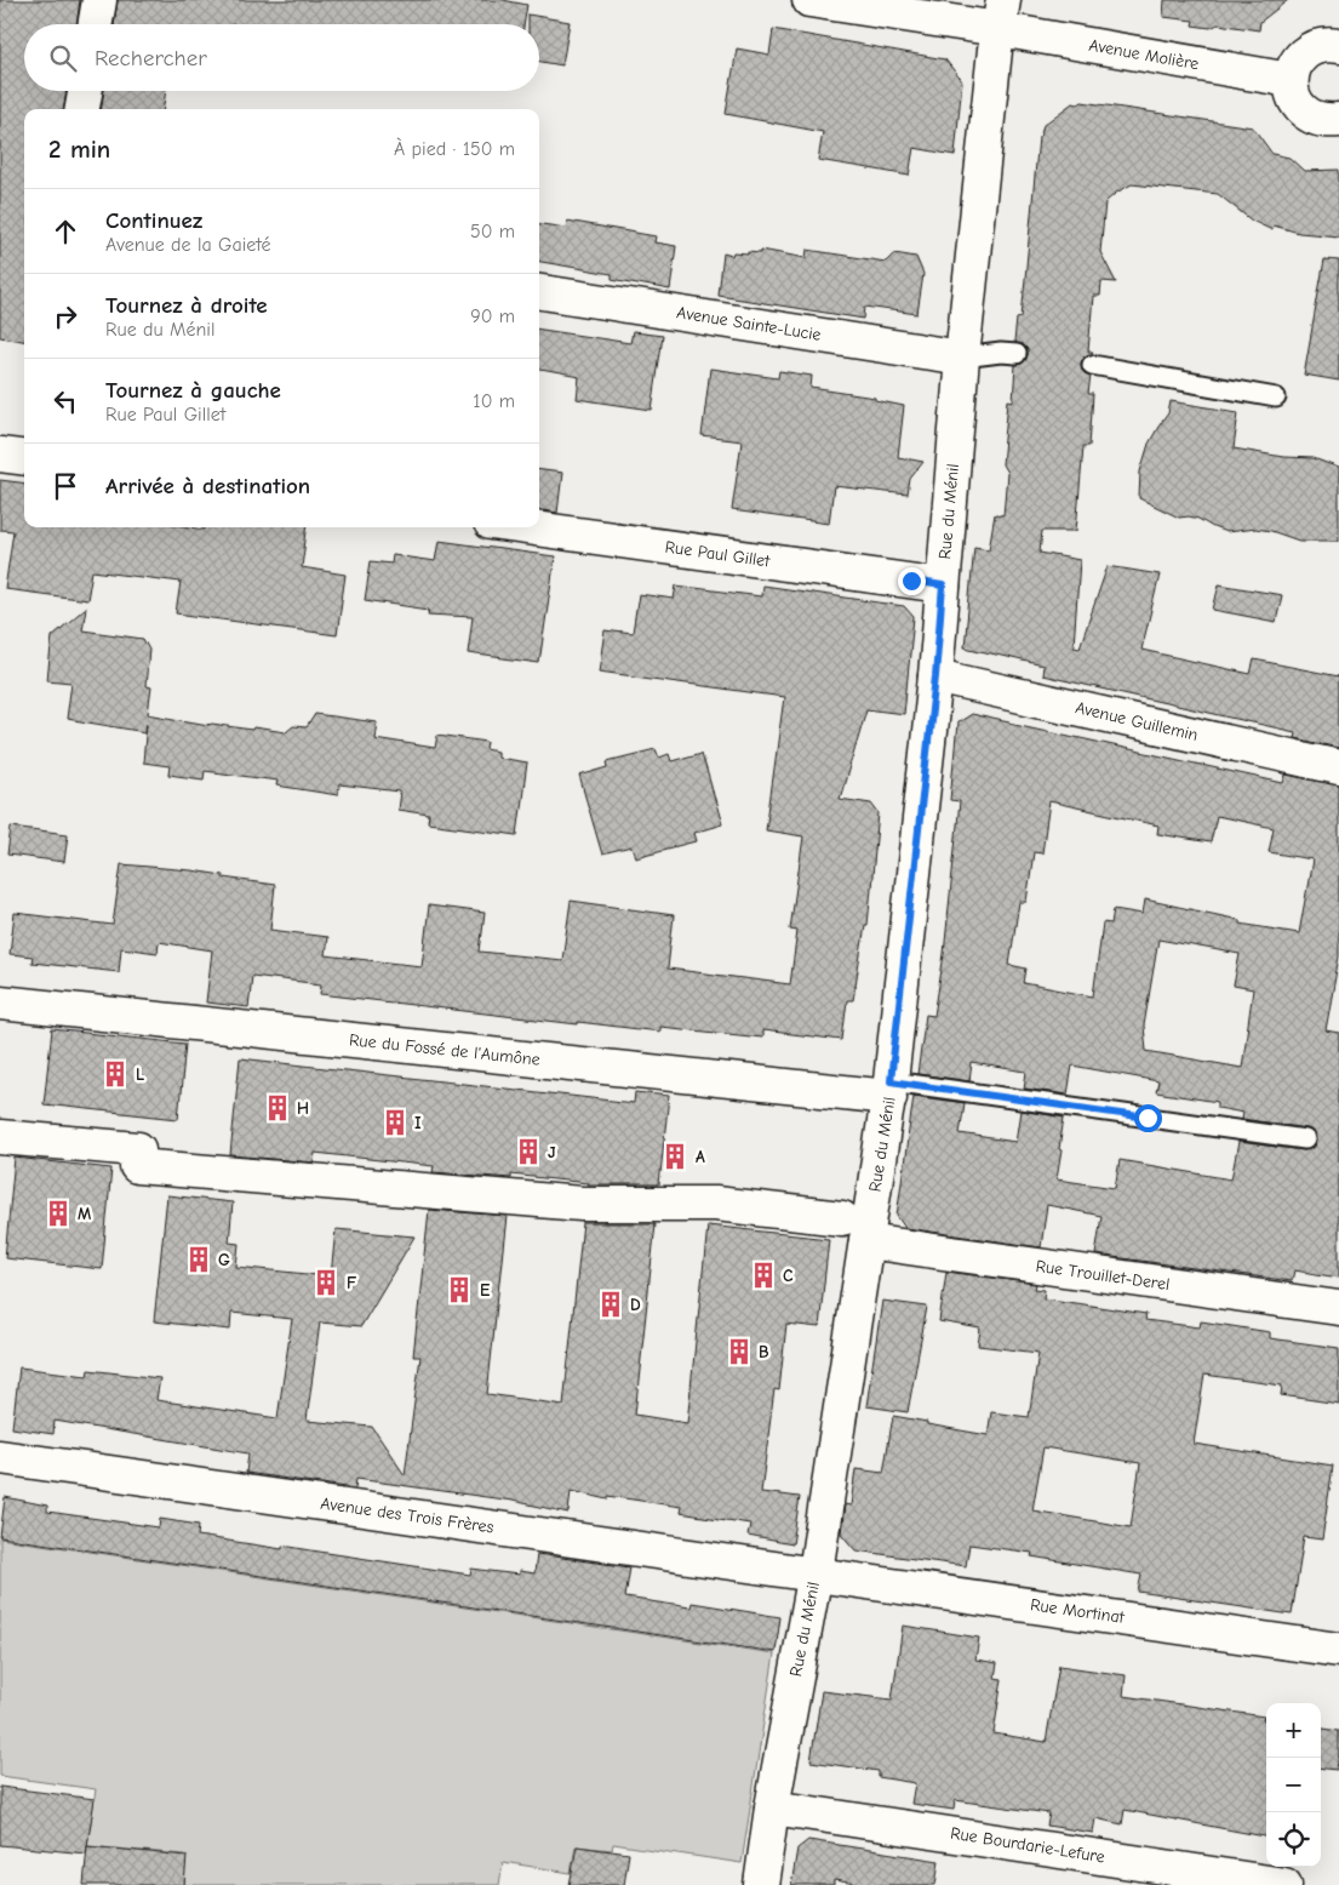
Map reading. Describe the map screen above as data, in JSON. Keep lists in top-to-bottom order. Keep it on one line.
{"streets":{"street":["Avenue Molière","Avenue Sainte-Lucie","Rue du Ménil","Rue Paul Gillet","Avenue Guillemin","Rue du Fossé de l'Aumône","Rue Trouillet-Derel","Avenue des Trois Frères","Rue Mortinat","Rue Bourdarie-Lefure"]},"crossings":[["Avenue Molière","Rue du Ménil"],["Avenue Sainte-Lucie","Rue du Ménil"],["Rue du Ménil","Rue Paul Gillet"],["Rue du Ménil","Avenue Guillemin"],["Rue du Ménil","Rue du Fossé de l'Aumône"],["Rue du Ménil","Rue Trouillet-Derel"],["Rue du Ménil","Avenue des Trois Frères"],["Rue du Ménil","Rue Mortinat"],["Rue du Ménil","Rue Bourdarie-Lefure"],["Avenue des Trois Frères","Rue Mortinat"]],"places":{"building":["L","H","I","J","A","M","G","C","F","E","D","B"]},"page":{"search":"Rechercher","heading":["2 min","À pied · 150 m"],"list":[["Continuez","Avenue de la Gaieté","50 m"],["Tournez à droite","Rue du Ménil","90 m"],["Tournez à gauche","Rue Paul Gillet","10 m"],"Arrivée à destination"],"map_buttons":["+","−"]}}
